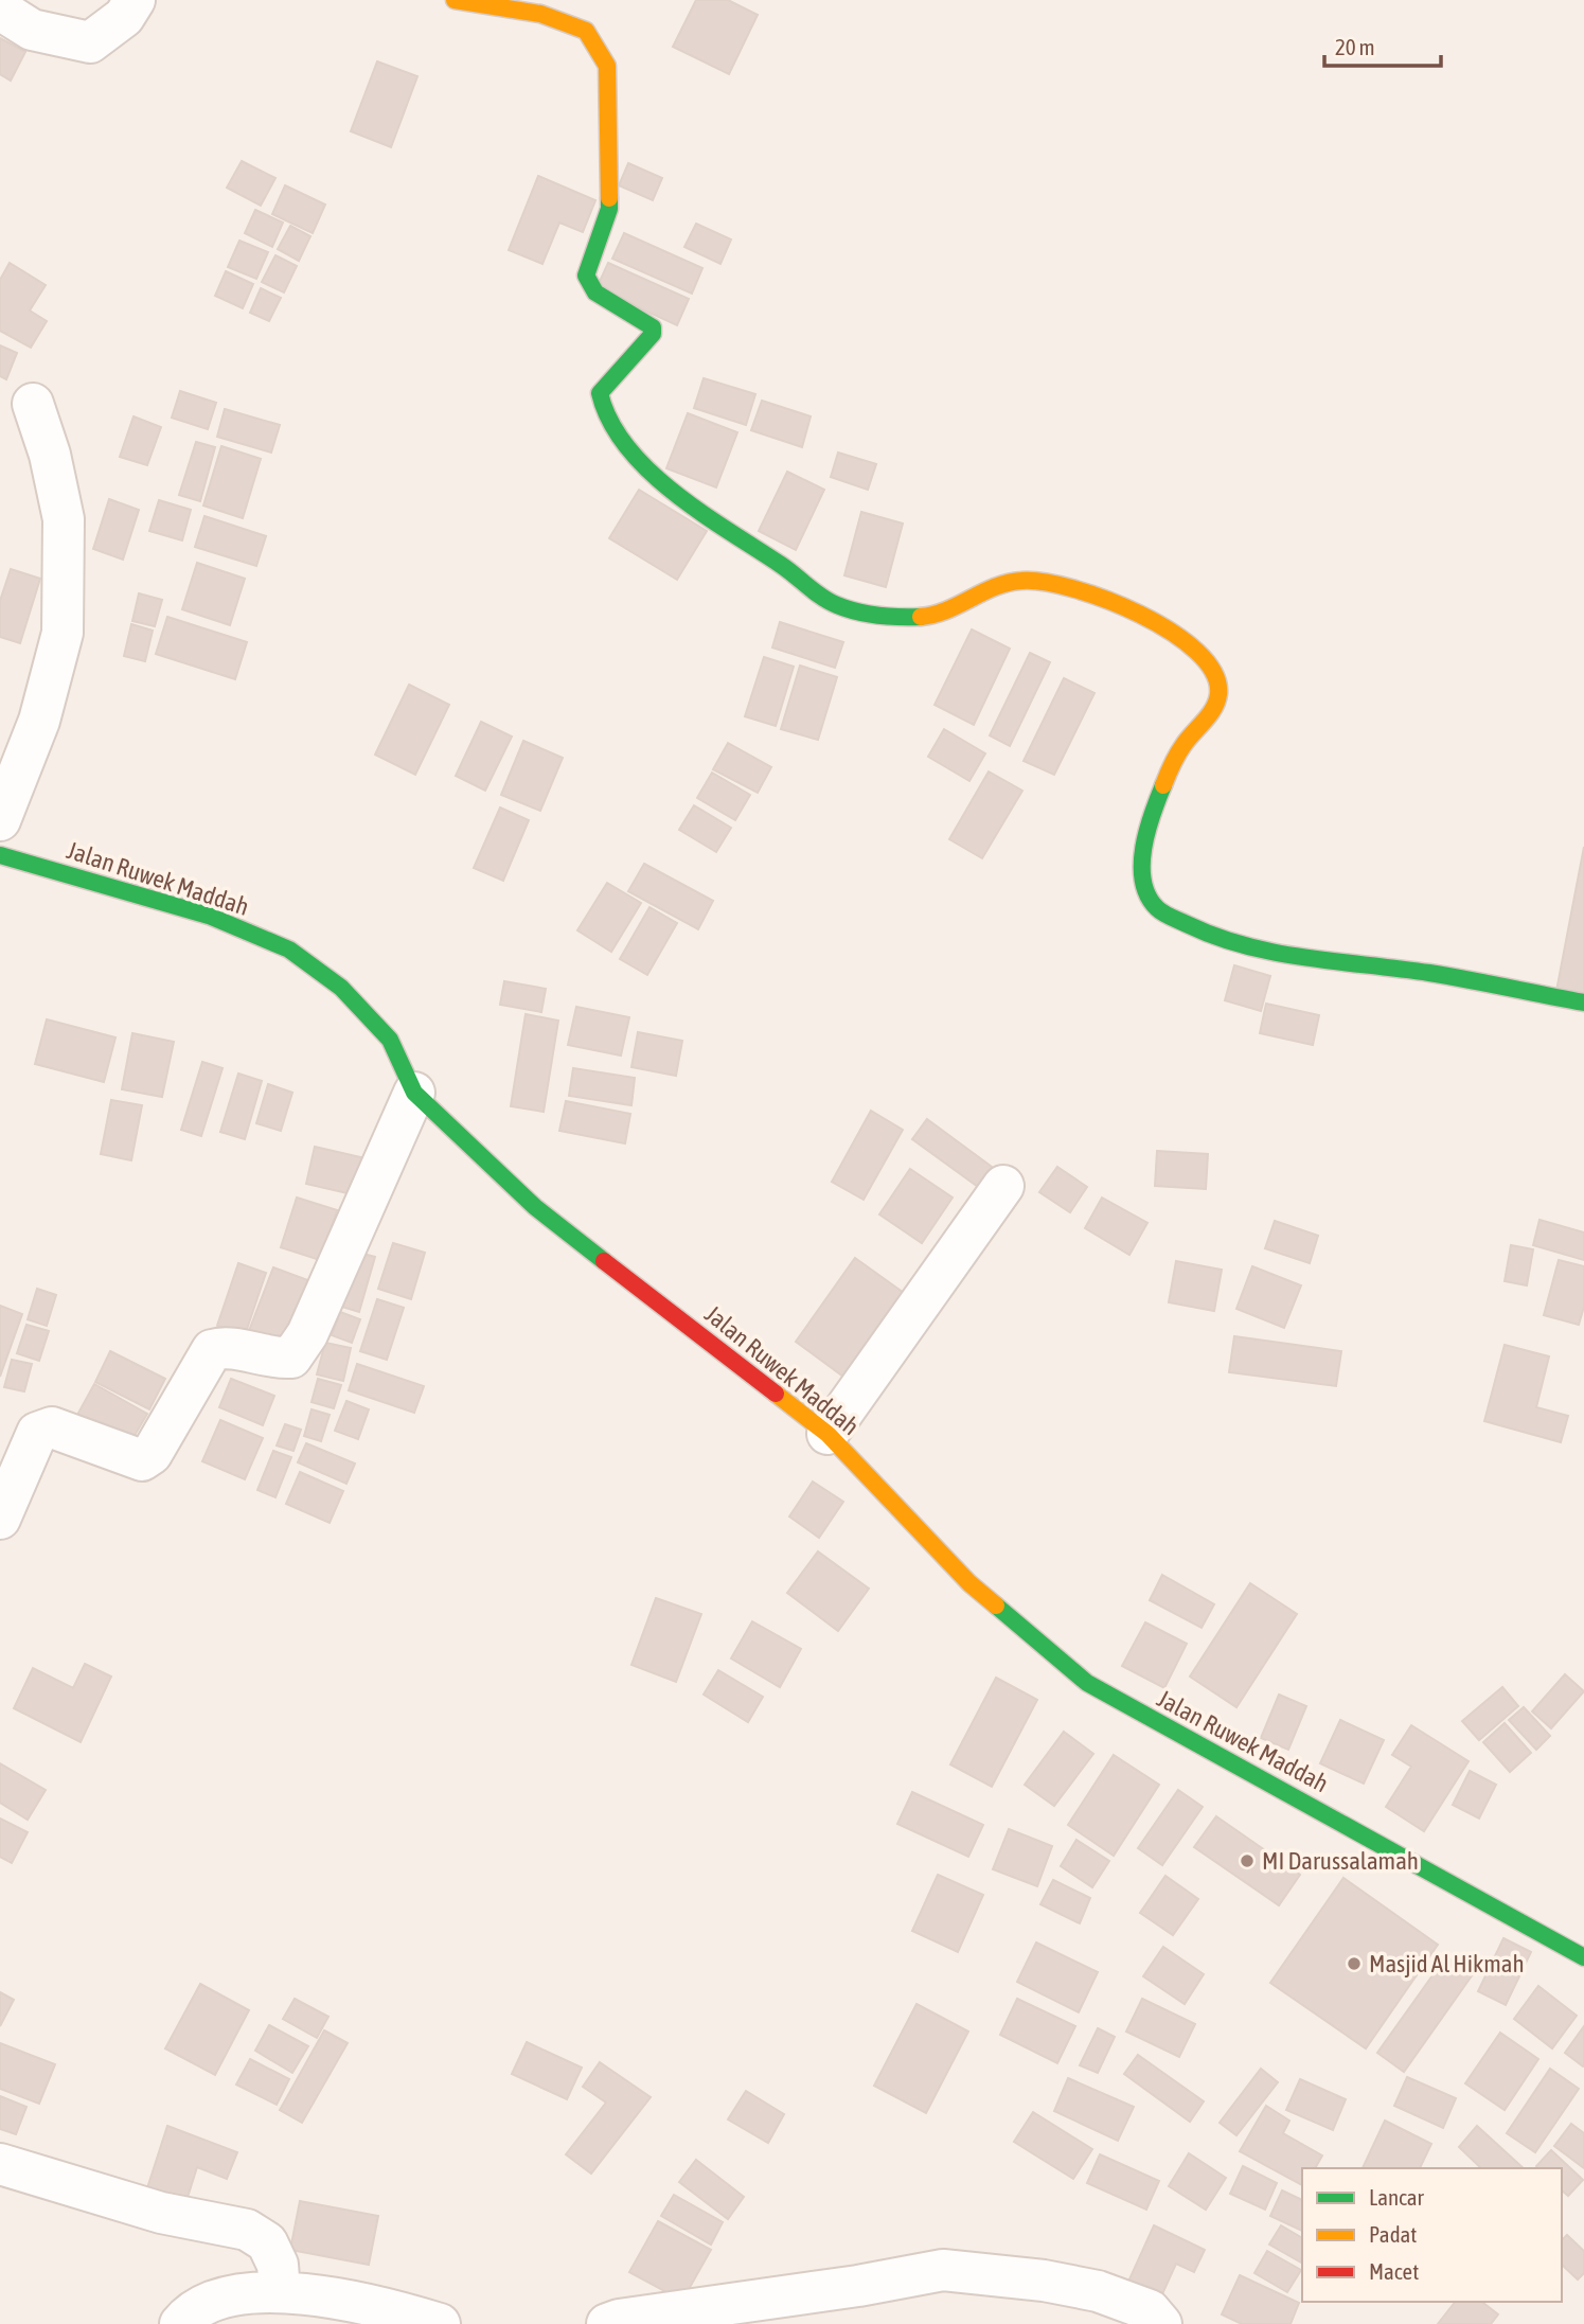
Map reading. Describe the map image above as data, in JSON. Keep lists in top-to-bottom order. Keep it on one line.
{"streets":{"street":["Jalan Ruwek Maddah"]},"places":["MI Darussalamah","Masjid Al Hikmah"],"legend":["Lancar","Padat","Macet"],"scale_bar":"20 m"}
